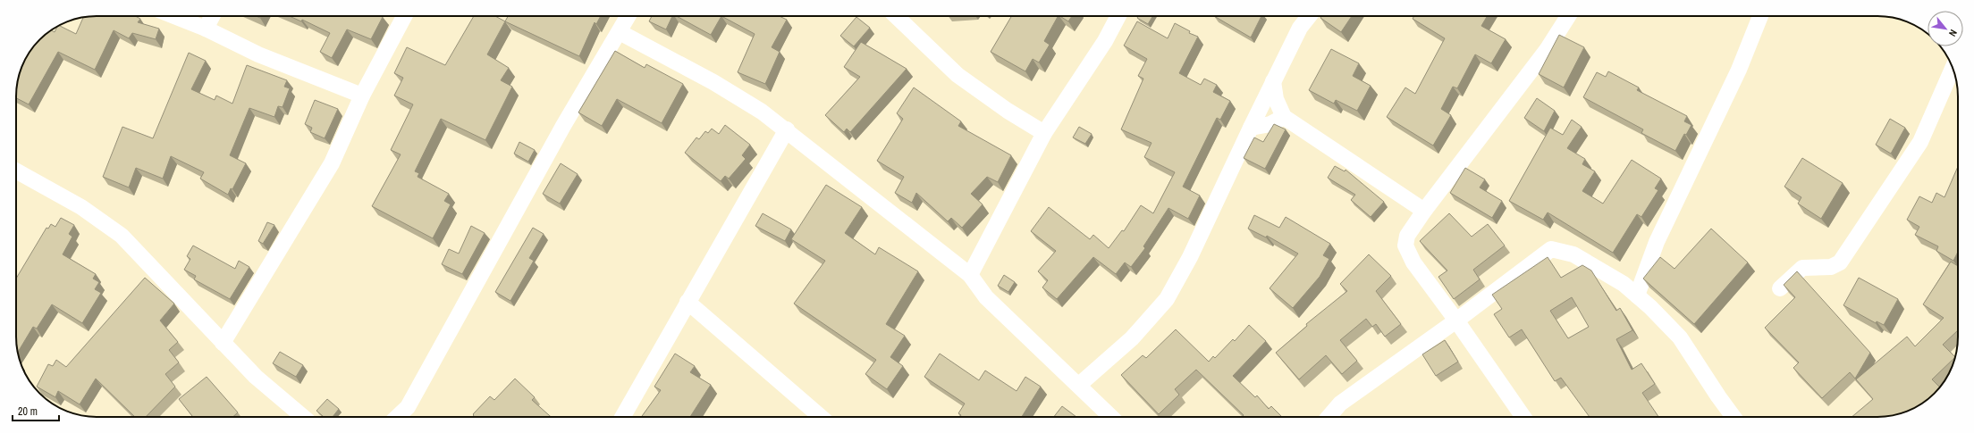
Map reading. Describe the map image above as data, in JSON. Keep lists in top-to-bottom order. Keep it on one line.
{"scale_bar":"20 m","north":"bottom right"}
